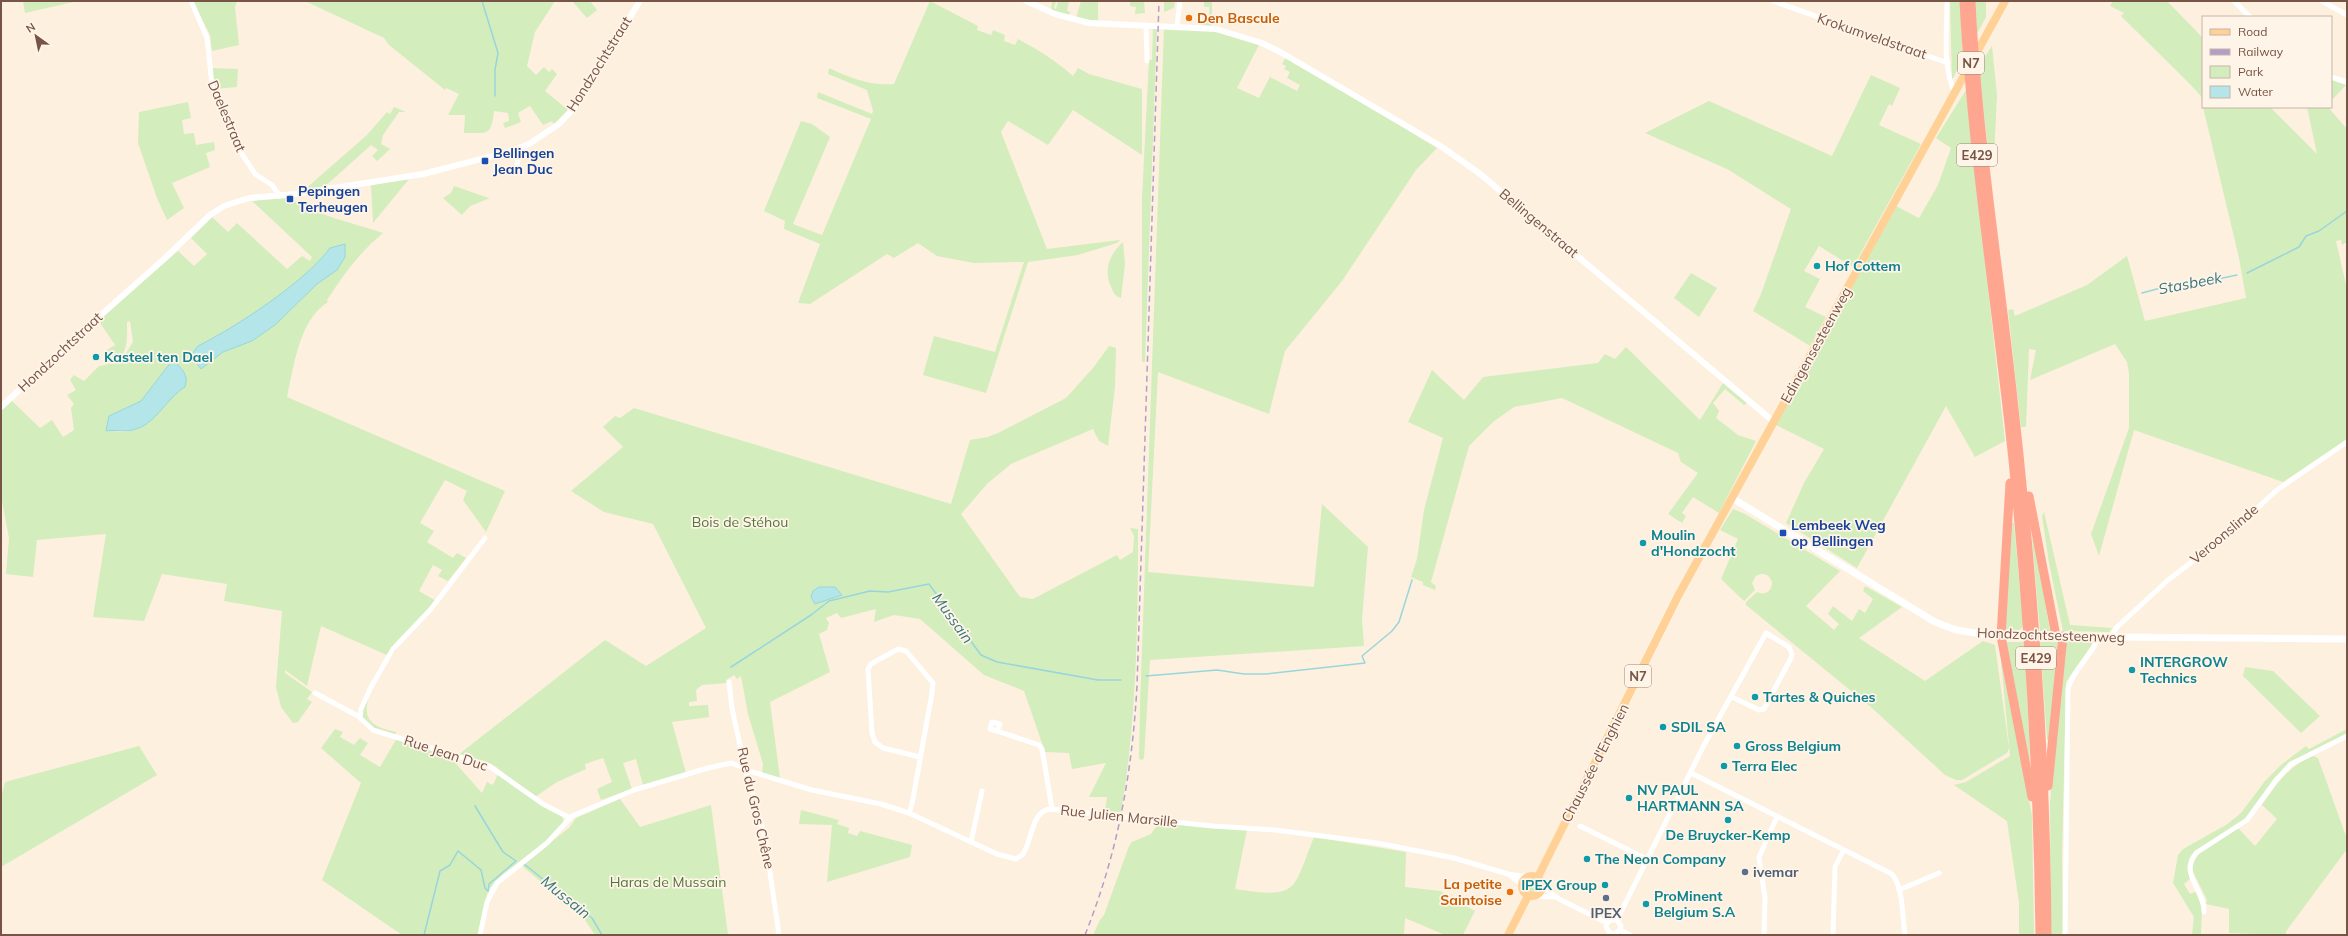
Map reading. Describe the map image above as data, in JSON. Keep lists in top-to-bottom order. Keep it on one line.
{"streets":{"highway":["E429"],"main road":["N7","Edingensesteenweg","Hondzochtsesteenweg","Chaussée d'Enghien"],"street":["Krokumveldstraat","Hondzochtstraat","Daelestraat","Bellingenstraat","Veroonslinde","Rue Jean Duc","Rue du Gros Chêne","Rue Julien Marsille"]},"crossings":[["Hondzochtstraat","Daelestraat"],["Bellingenstraat","Edingensesteenweg"],["Edingensesteenweg","Hondzochtsesteenweg"],["Edingensesteenweg","Chaussée d'Enghien"],["Veroonslinde","Hondzochtsesteenweg"],["Chaussée d'Enghien","Rue Julien Marsille"],["Rue du Gros Chêne","Rue Julien Marsille"]],"water":["Stasbeek","Mussain"],"parks":["Bois de Stéhou","Haras de Mussain"],"places":{"other":["Den Bascule","Hof Cottem","Kasteel ten Dael","Moulin d'Hondzocht","INTERGROW Technics","Tartes & Quiches","SDIL SA","Gross Belgium","Terra Elec","NV PAUL HARTMANN SA","De Bruycker-Kemp","The Neon Company","ivemar","IPEX Group","La petite Saintoise","IPEX","ProMinent Belgium S.A"],"transit":["Bellingen Jean Duc","Pepingen Terheugen","Lembeek Weg op Bellingen"]},"legend":["Road","Railway","Park","Water"],"north":"top left"}
